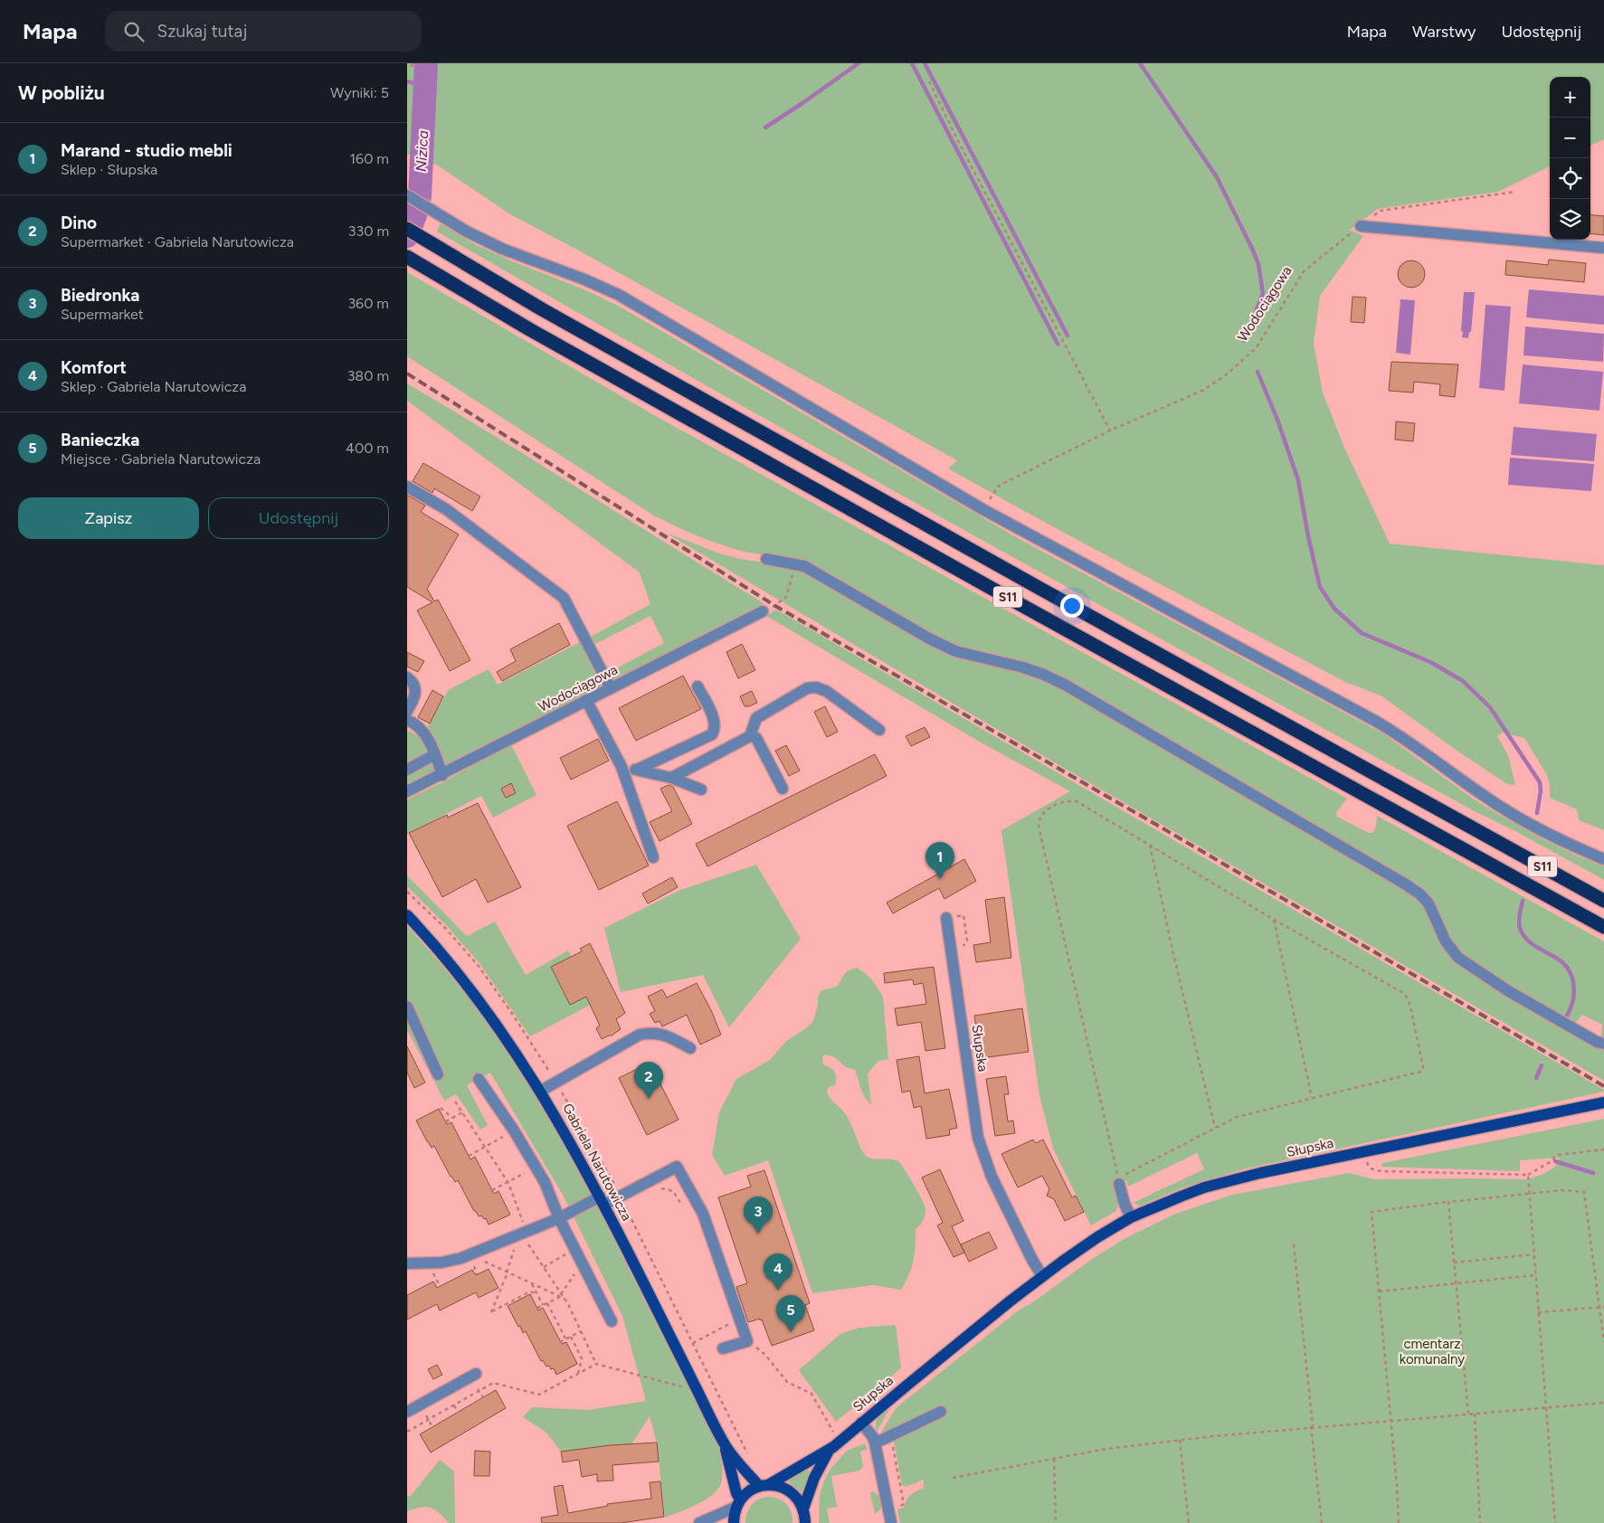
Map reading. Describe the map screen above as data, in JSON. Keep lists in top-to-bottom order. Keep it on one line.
{"streets":{"highway":["S11"],"main road":["Słupska","Gabriela Narutowicza"],"street":["Wodociągowa"]},"crossings":[["Słupska","Gabriela Narutowicza"]],"water":["Nizica"],"parks":["cmentarz komunalny"],"page":{"header":"Mapa","search":"Szukaj tutaj","nav":["Mapa","Warstwy","Udostępnij"],"heading":["W pobliżu","Wyniki: 5"],"map_buttons":["+","−"],"list":[{"mark":"1","name":"Marand - studio mebli","note":"Sklep · Słupska","value":"160 m"},{"mark":"2","name":"Dino","note":"Supermarket · Gabriela Narutowicza","value":"330 m"},{"mark":"3","name":"Biedronka","note":"Supermarket","value":"360 m"},{"mark":"4","name":"Komfort","note":"Sklep · Gabriela Narutowicza","value":"380 m"},{"mark":"5","name":"Banieczka","note":"Miejsce · Gabriela Narutowicza","value":"400 m"}],"buttons":["Zapisz","Udostępnij"],"pins":["1","2","3","4","5"]}}
